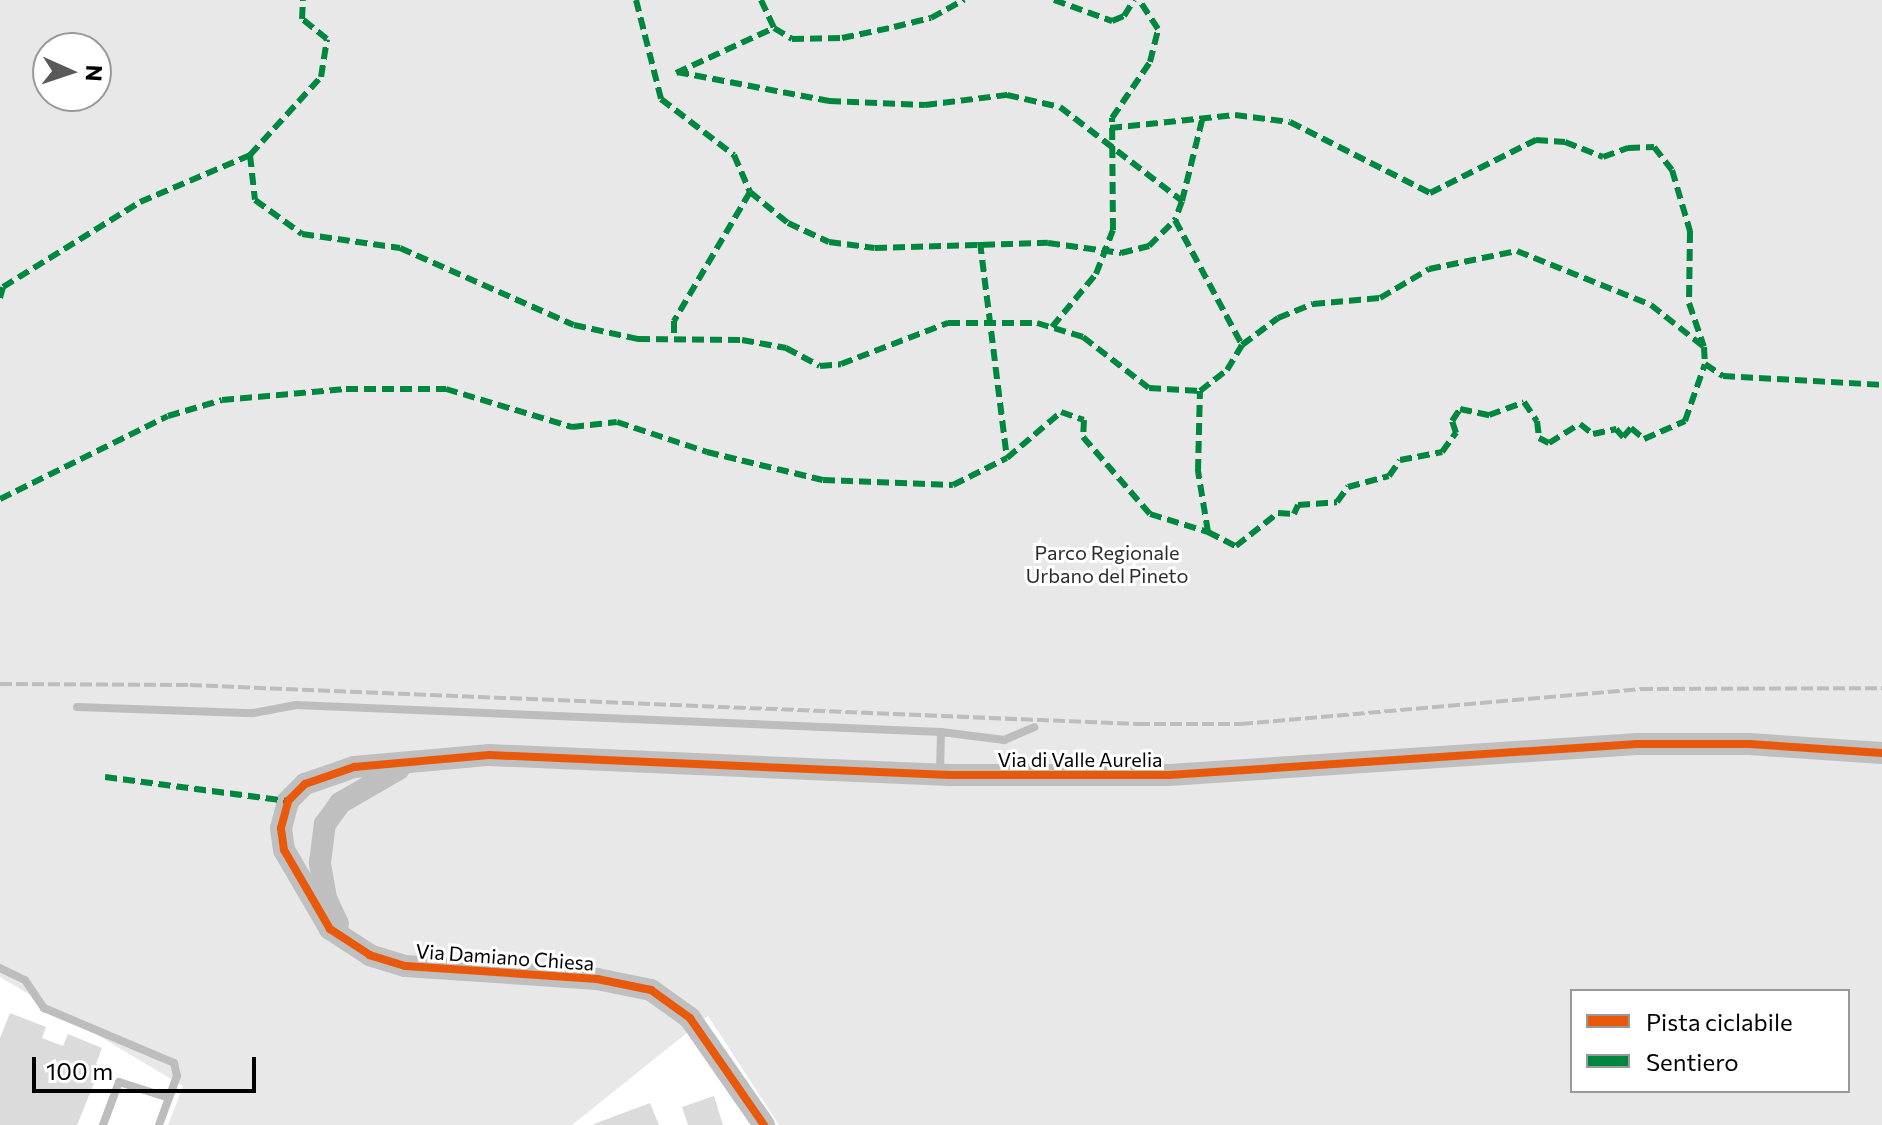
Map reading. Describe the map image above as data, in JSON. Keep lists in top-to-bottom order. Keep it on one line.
{"streets":{"street":["Via di Valle Aurelia","Via Damiano Chiesa"]},"crossings":[["Via di Valle Aurelia","Via Damiano Chiesa"]],"parks":["Parco Regionale Urbano del Pineto"],"legend":["Pista ciclabile","Sentiero"],"scale_bar":"100 m","north":"right"}
